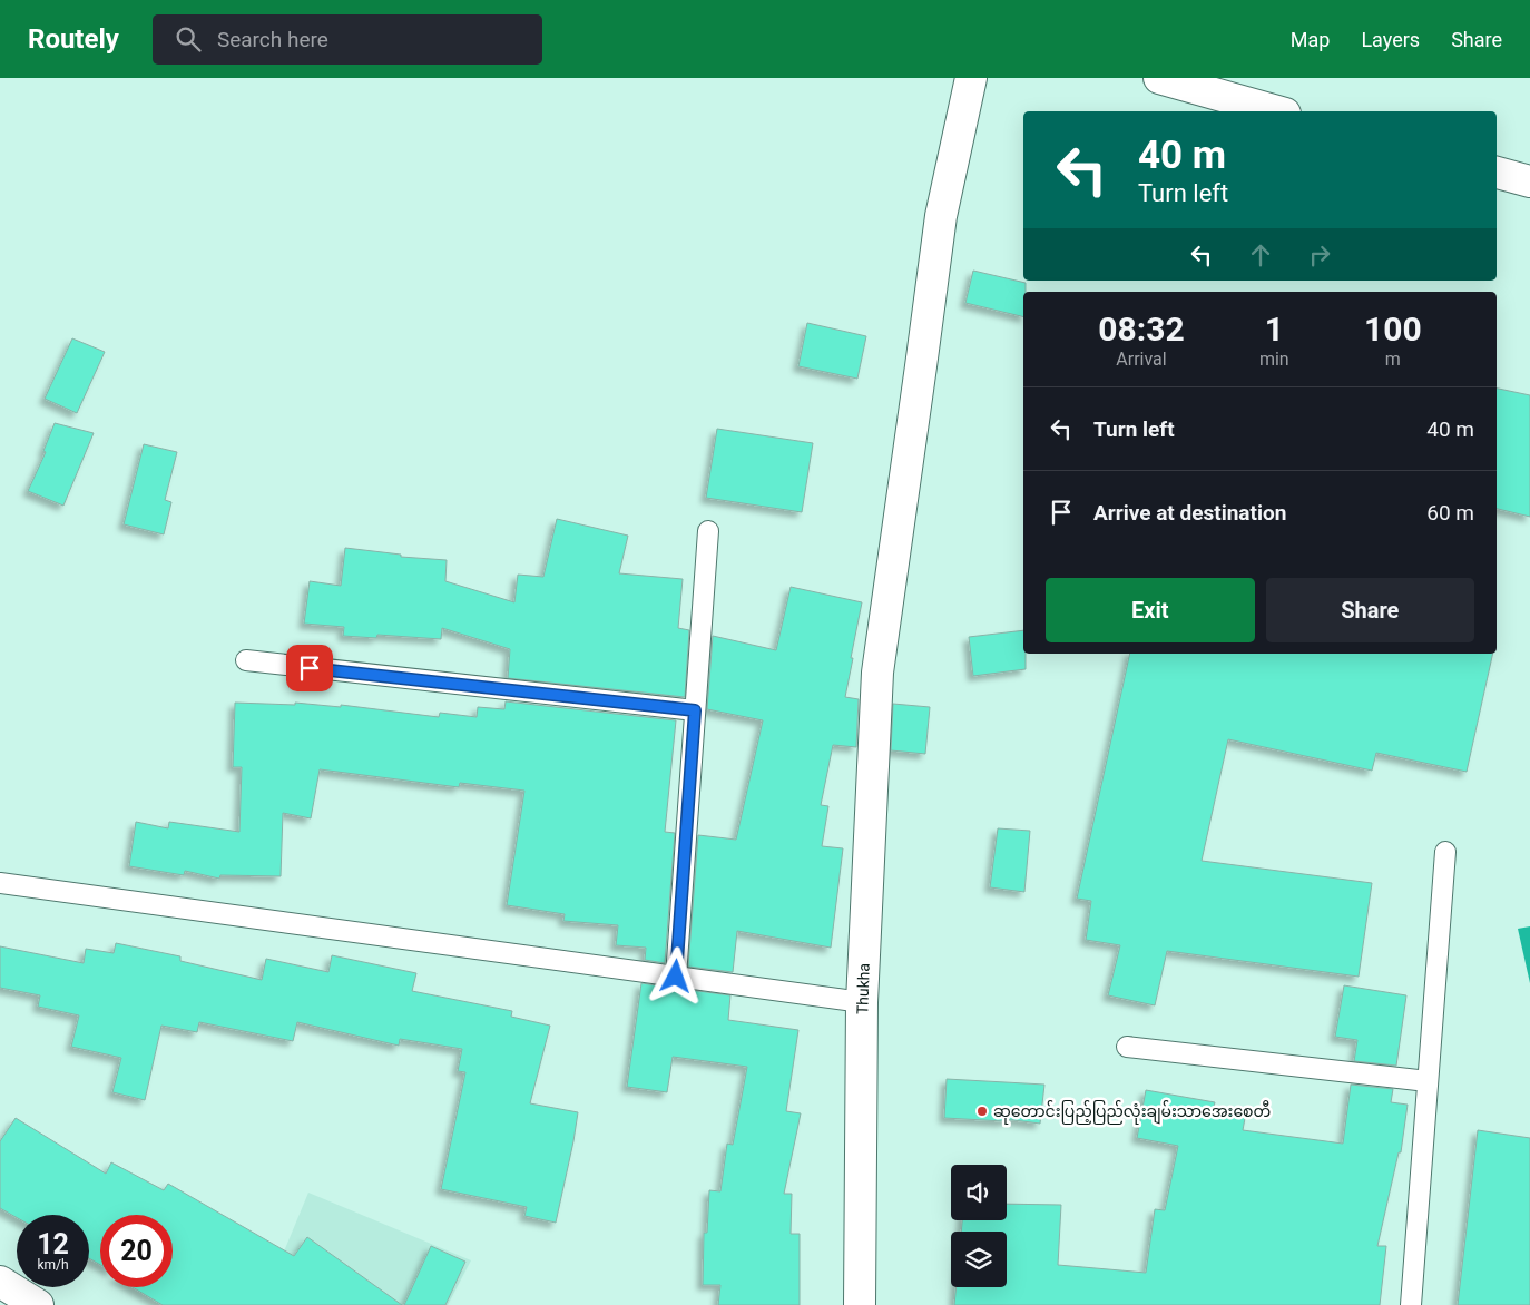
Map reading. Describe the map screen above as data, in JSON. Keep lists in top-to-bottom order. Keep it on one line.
{"streets":{"street":["Thukha"]},"places":["ဆုတောင်းပြည့်ပြည်လုံးချမ်းသာအေးစေတီ"],"page":{"header":"Routely","search":"Search here","nav":["Map","Layers","Share"],"turn":["40 m","Turn left"],"eta":["08:32","Arrival","1","min","100","m"],"list":[{"name":"Turn left","value":"40 m"},{"name":"Arrive at destination","value":"60 m"}],"buttons":["Exit","Share"],"speed":"12 km/h","limit":"20"}}
